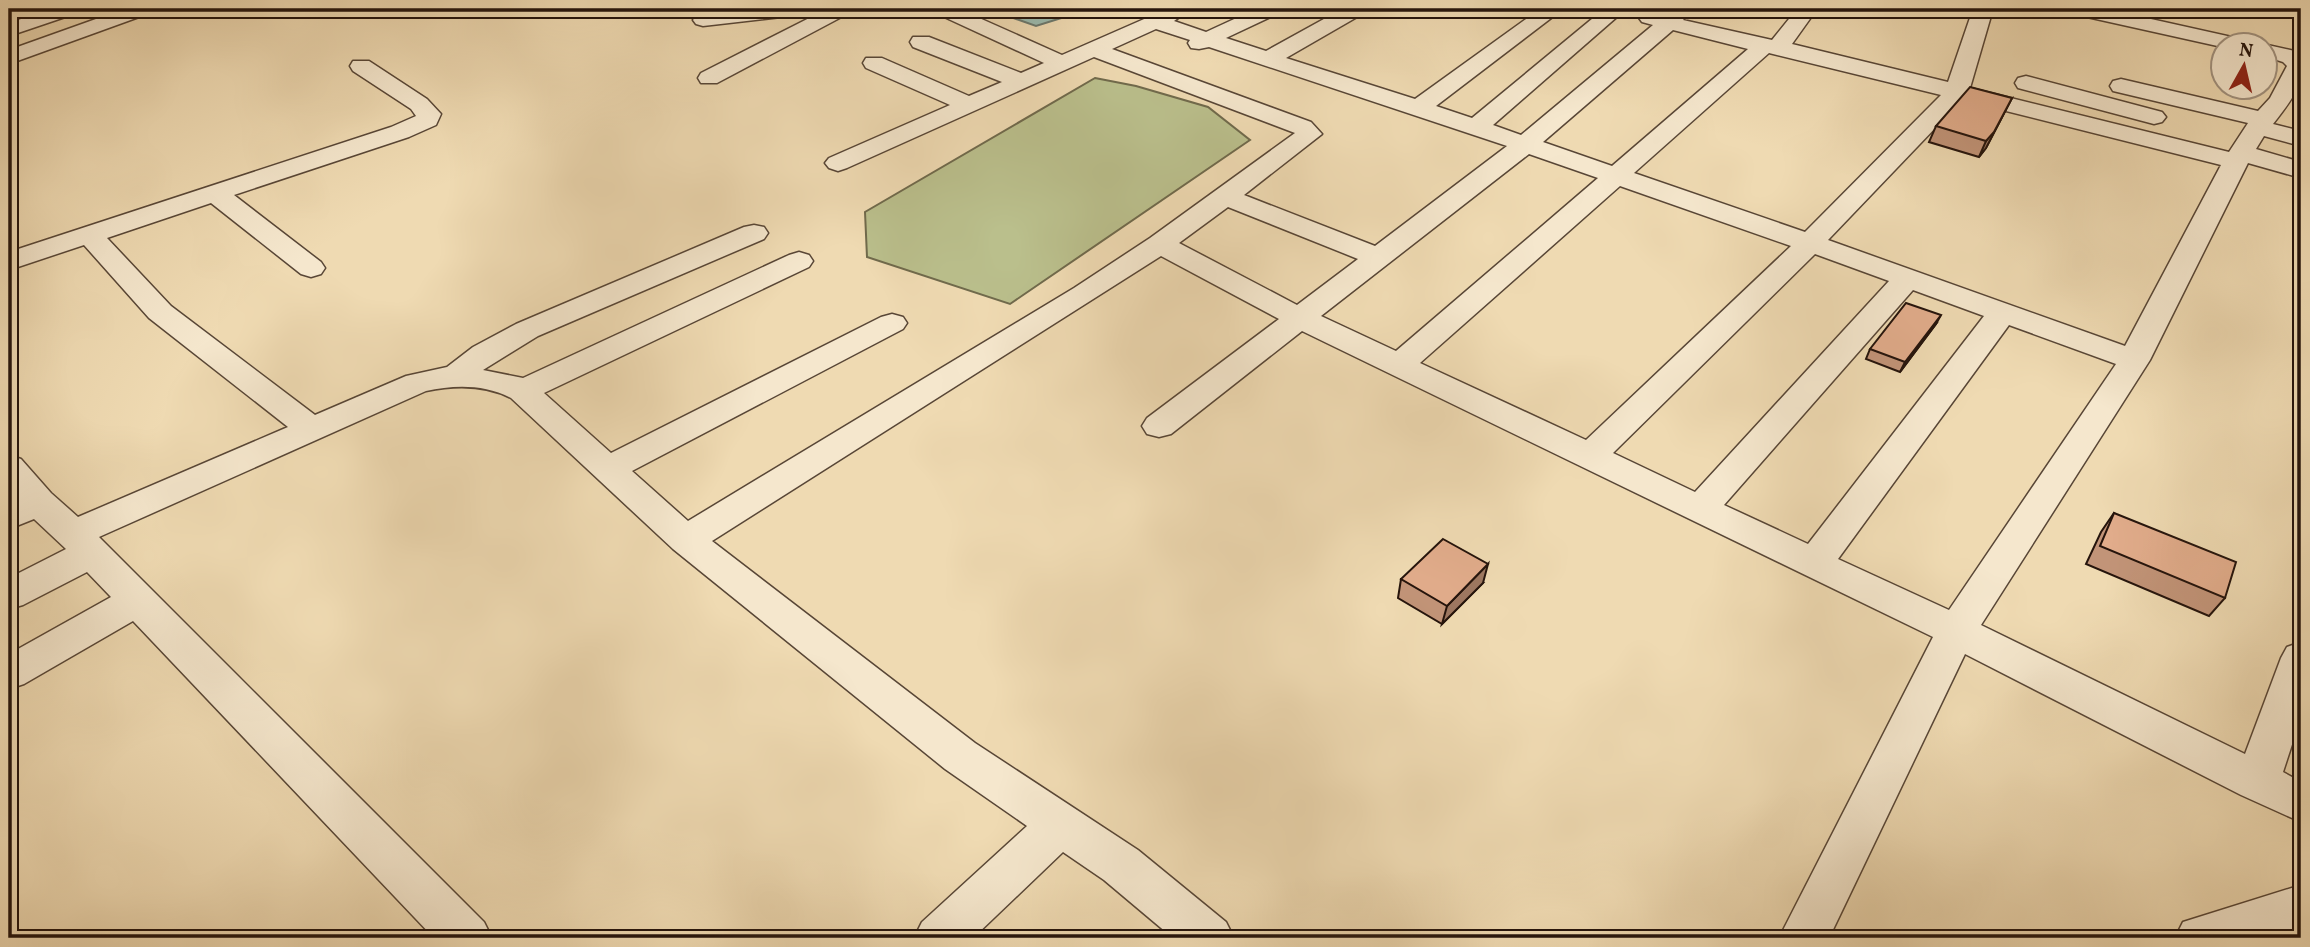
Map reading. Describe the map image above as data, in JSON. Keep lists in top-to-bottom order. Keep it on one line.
{"north":"top"}
